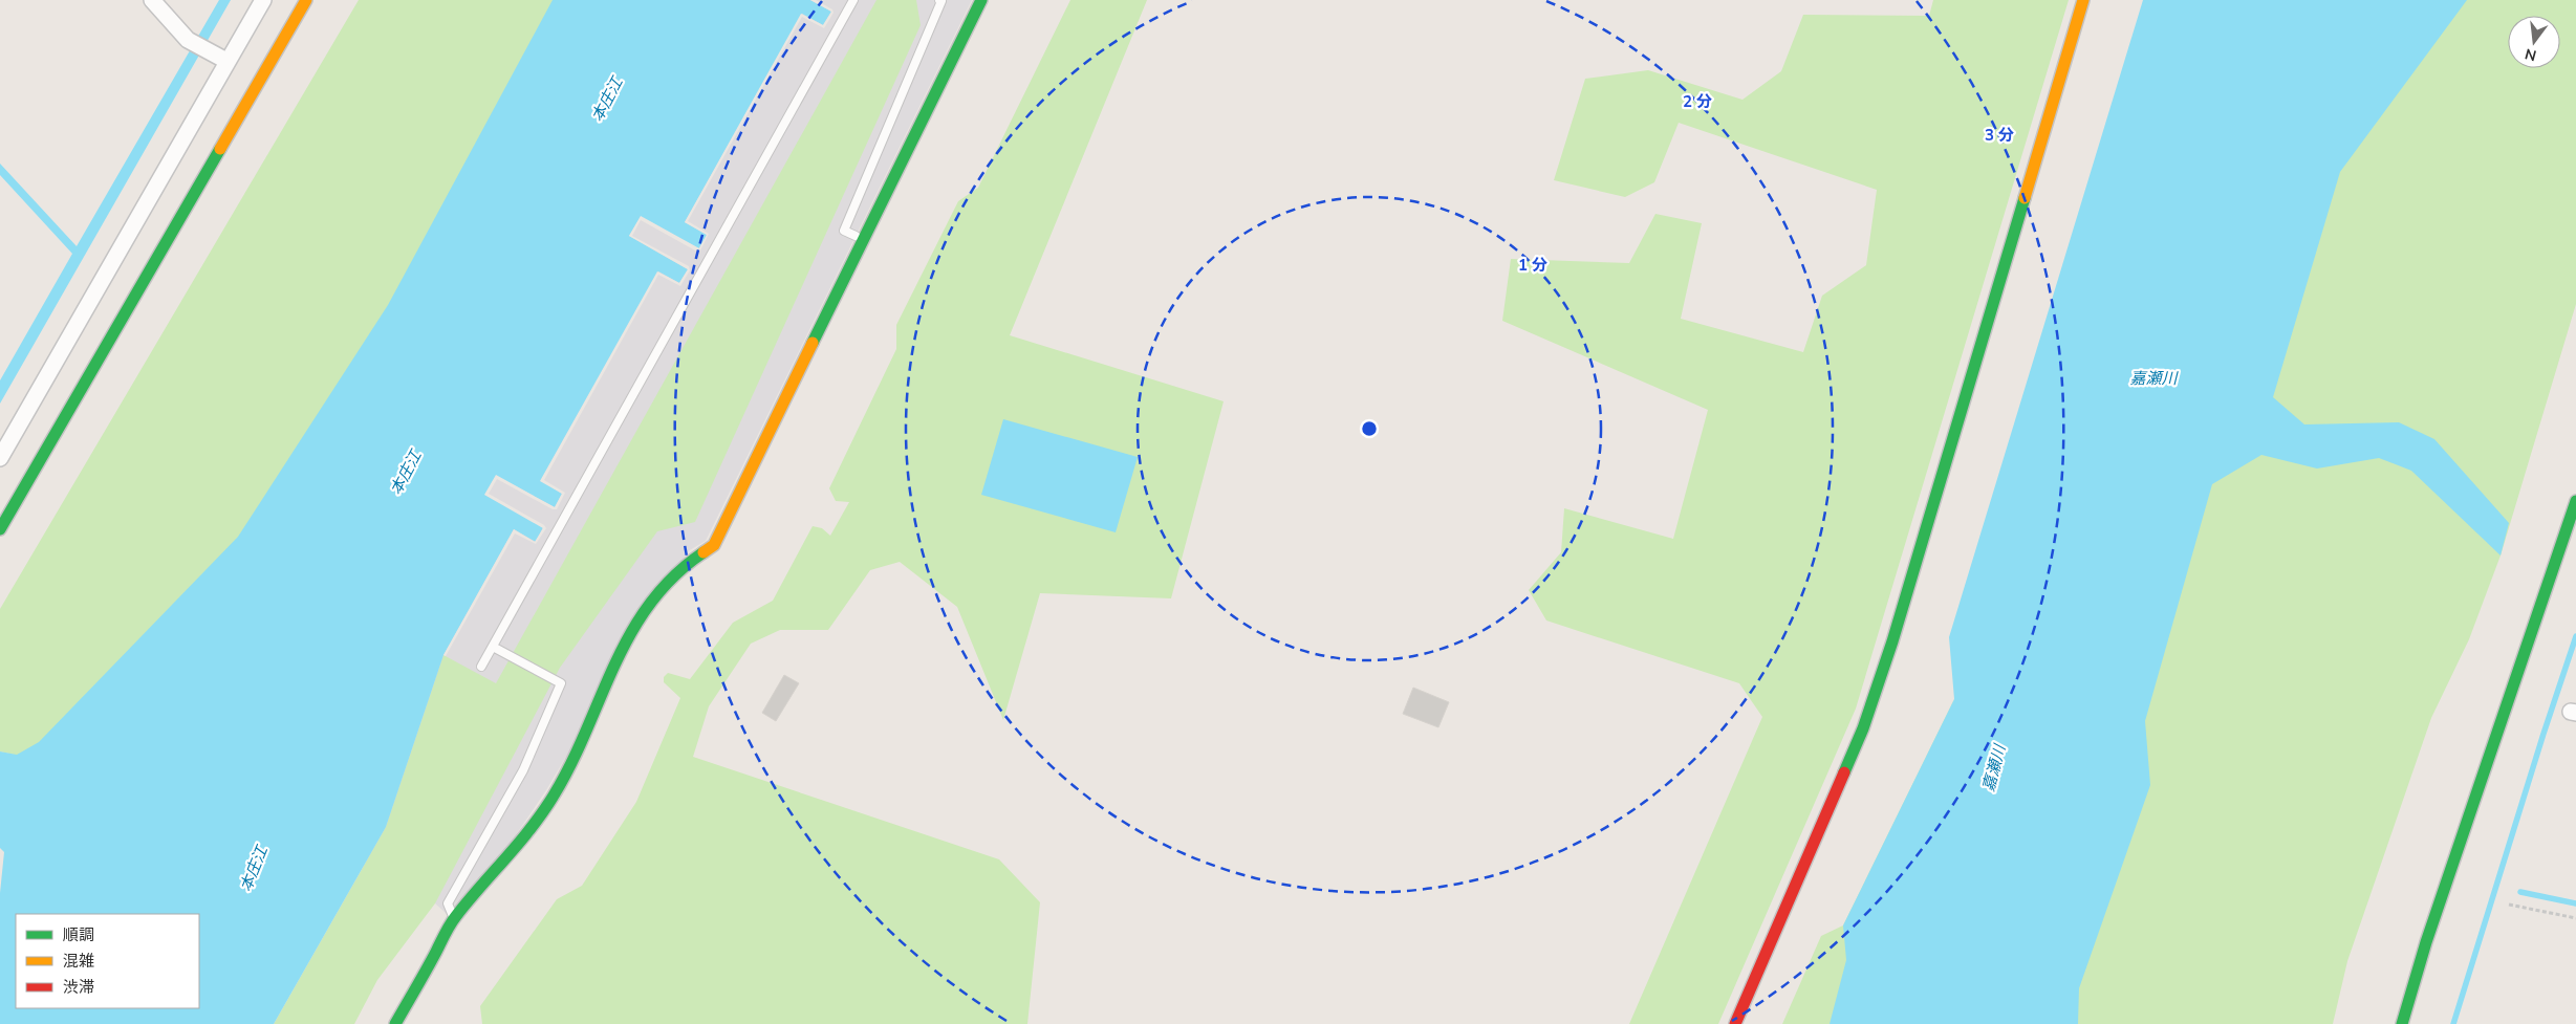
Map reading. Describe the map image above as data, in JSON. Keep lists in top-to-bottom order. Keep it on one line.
{"water":["本庄江","嘉瀬川"],"legend":["順調","混雑","渋滞"],"north":"bottom","rings":["2 分","3 分","1 分"]}
